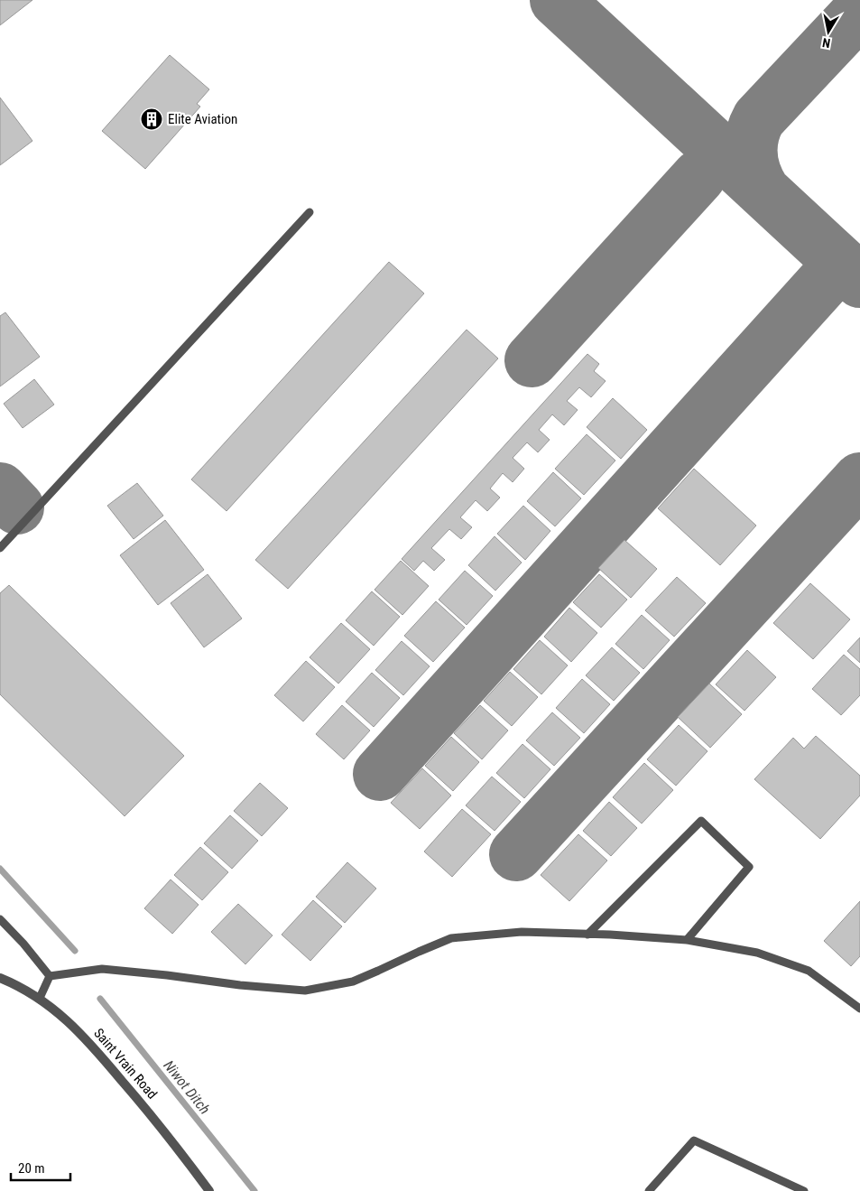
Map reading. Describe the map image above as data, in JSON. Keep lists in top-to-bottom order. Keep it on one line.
{"streets":{"street":["Saint Vrain Road"]},"water":["Niwot Ditch"],"places":{"building":["Elite Aviation"]},"scale_bar":"20 m","north":"bottom"}
